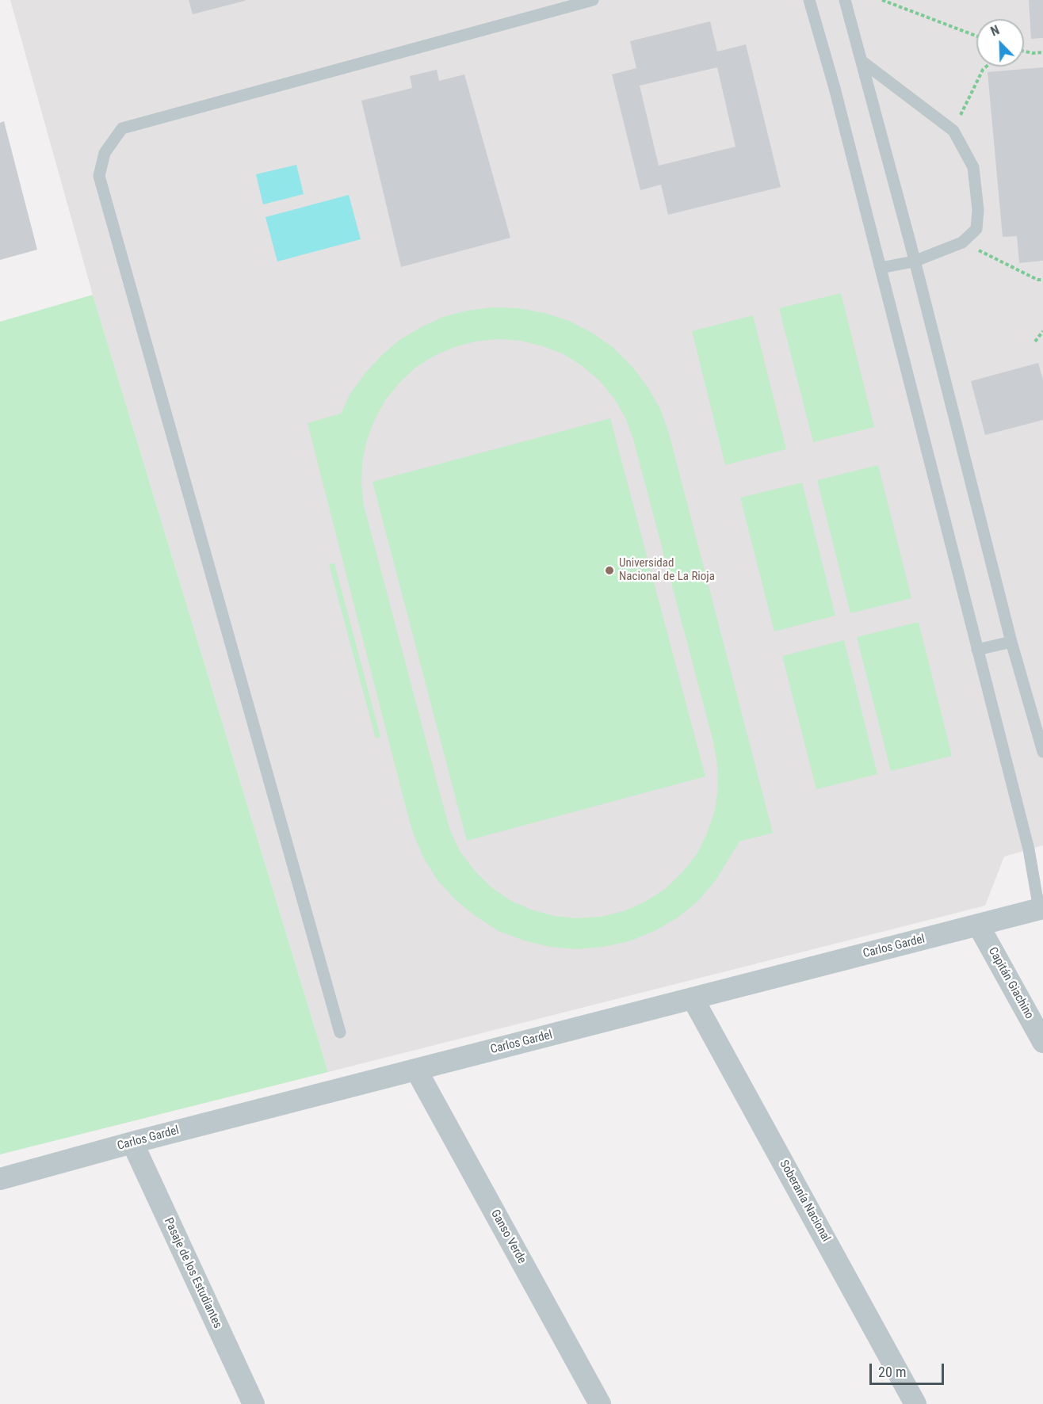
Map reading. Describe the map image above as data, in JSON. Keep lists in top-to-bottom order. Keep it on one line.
{"streets":{"street":["Carlos Gardel","Capitán Giachino","Soberanía Nacional","Ganso Verde","Pasaje de los Estudiantes"]},"crossings":[["Carlos Gardel","Capitán Giachino"],["Carlos Gardel","Soberanía Nacional"],["Carlos Gardel","Ganso Verde"],["Carlos Gardel","Pasaje de los Estudiantes"]],"places":["Universidad Nacional de La Rioja"],"scale_bar":"20 m","north":"top left"}
